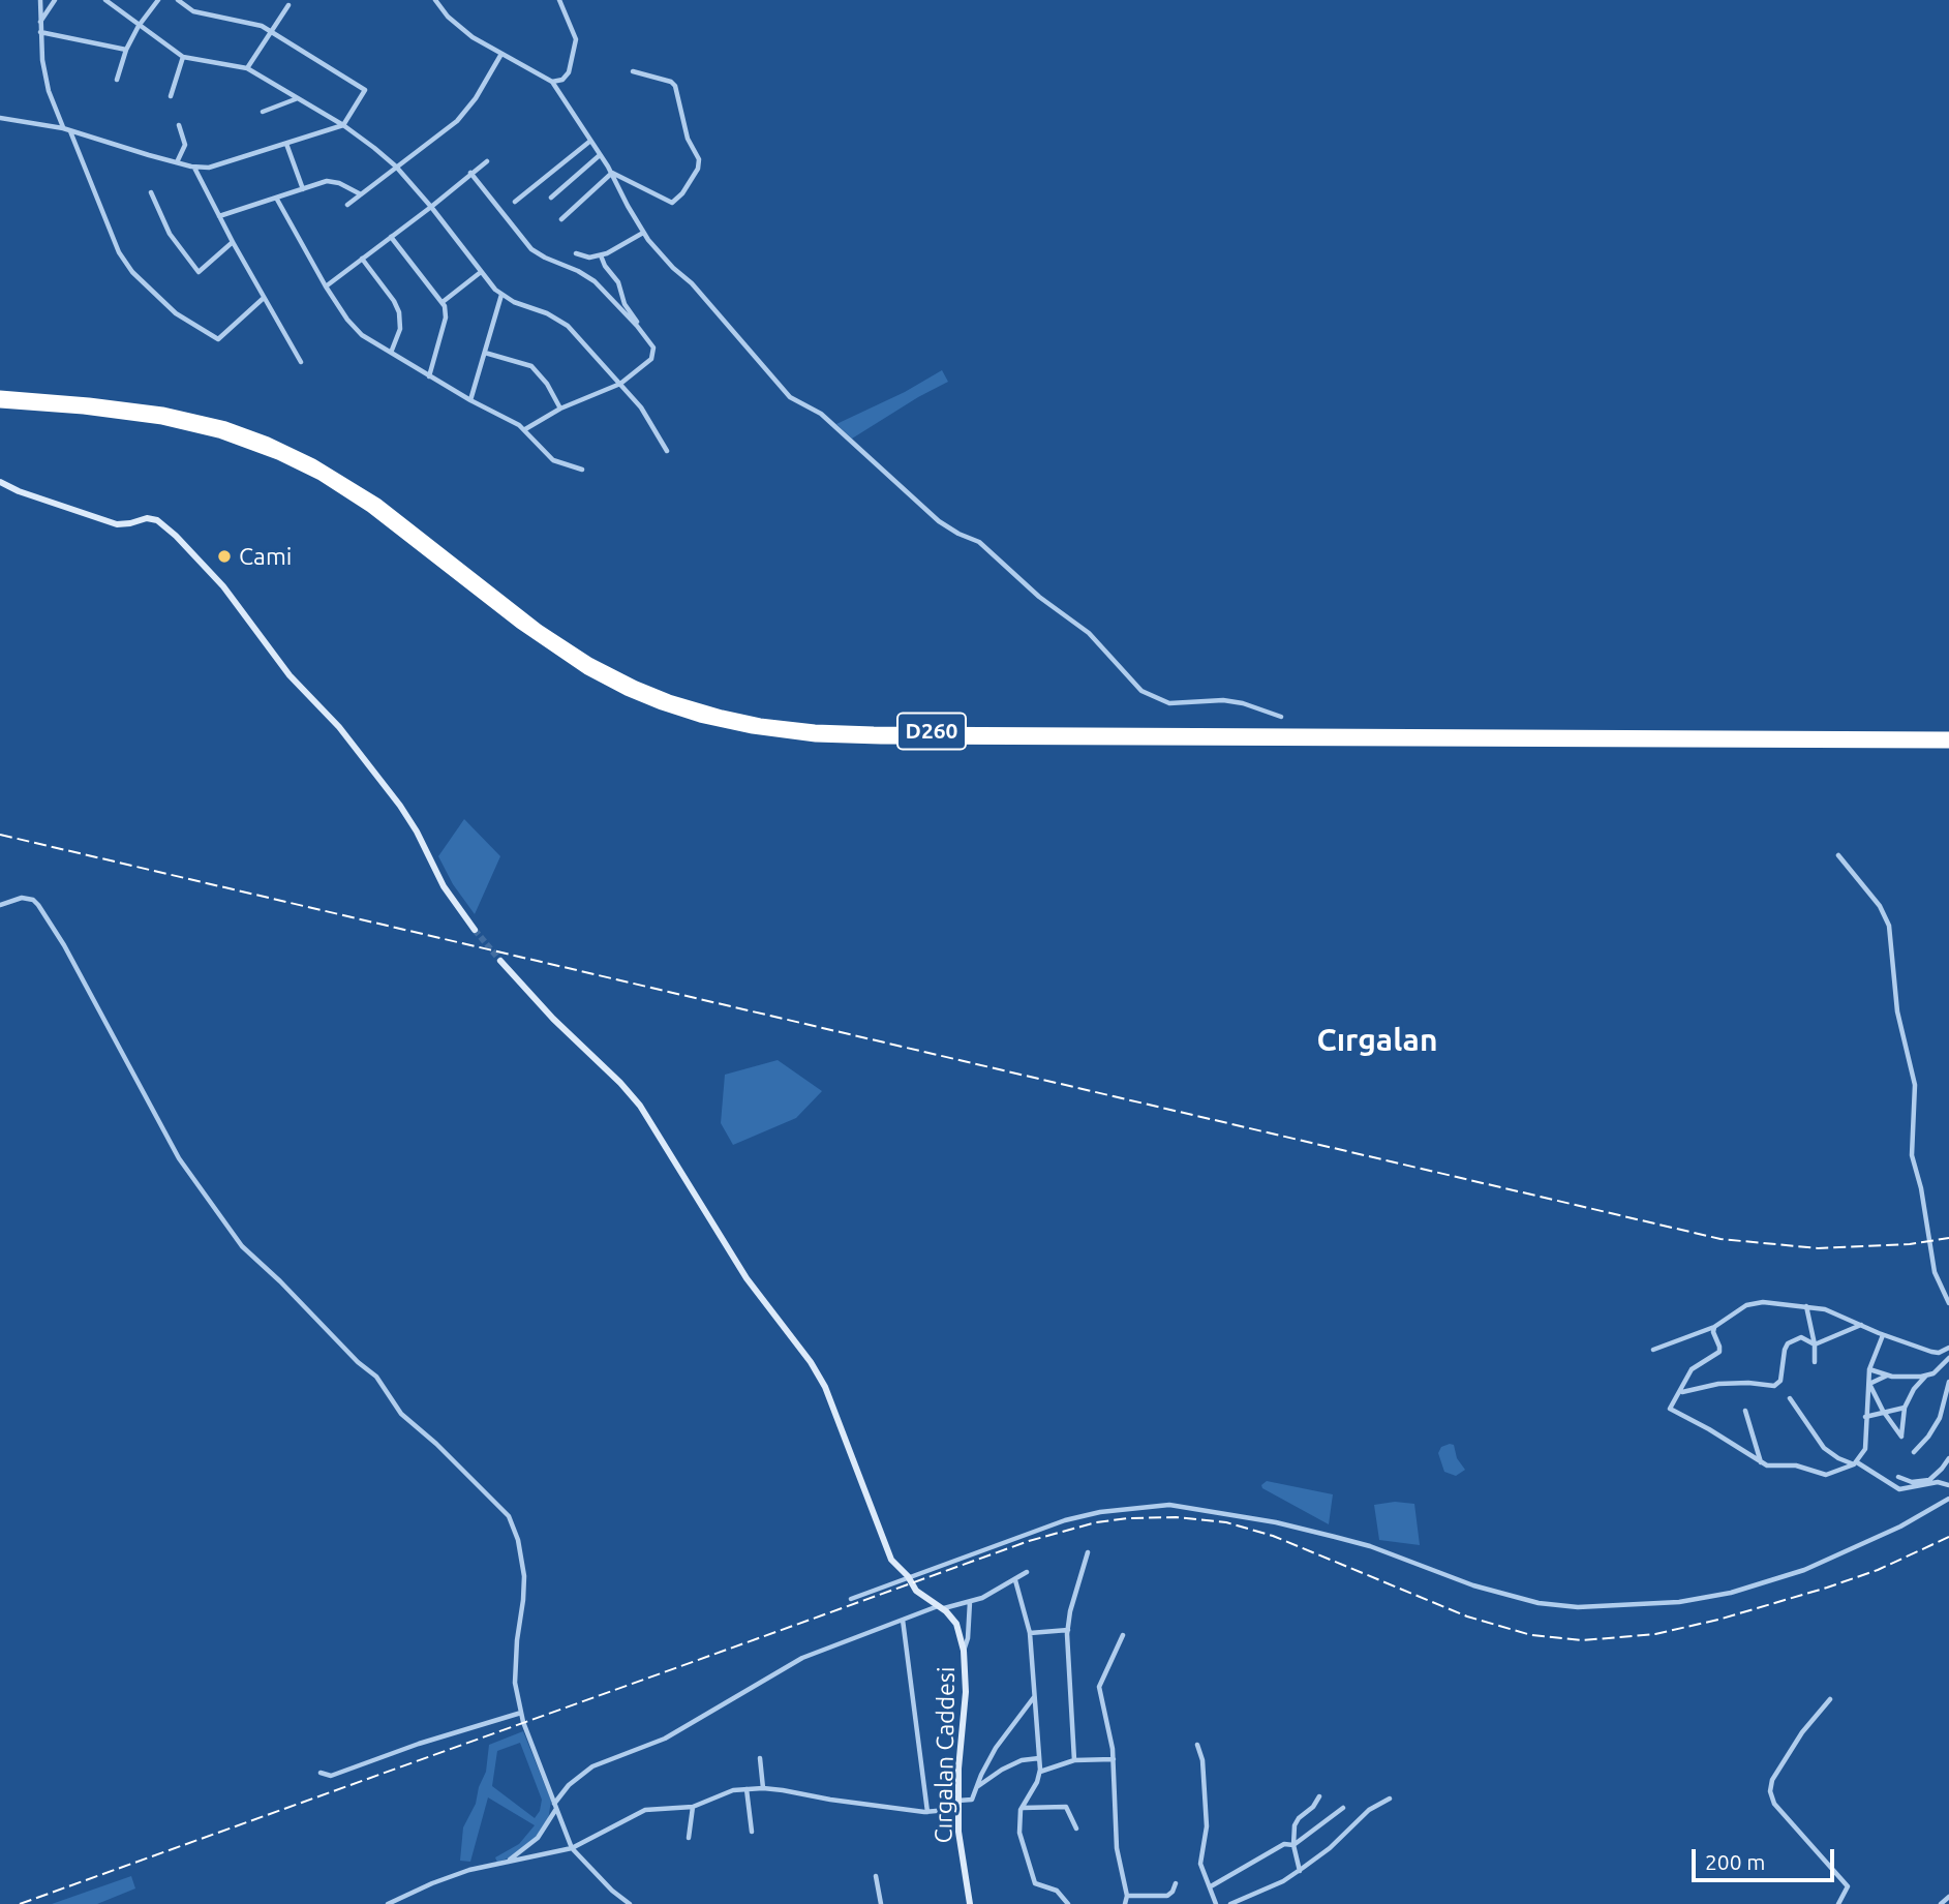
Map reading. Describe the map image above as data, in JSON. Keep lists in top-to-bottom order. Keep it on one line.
{"streets":{"highway":["D260"],"street":["Cırgalan Caddesi"]},"districts":["Cırgalan"],"places":["Cami"],"scale_bar":"200 m"}
